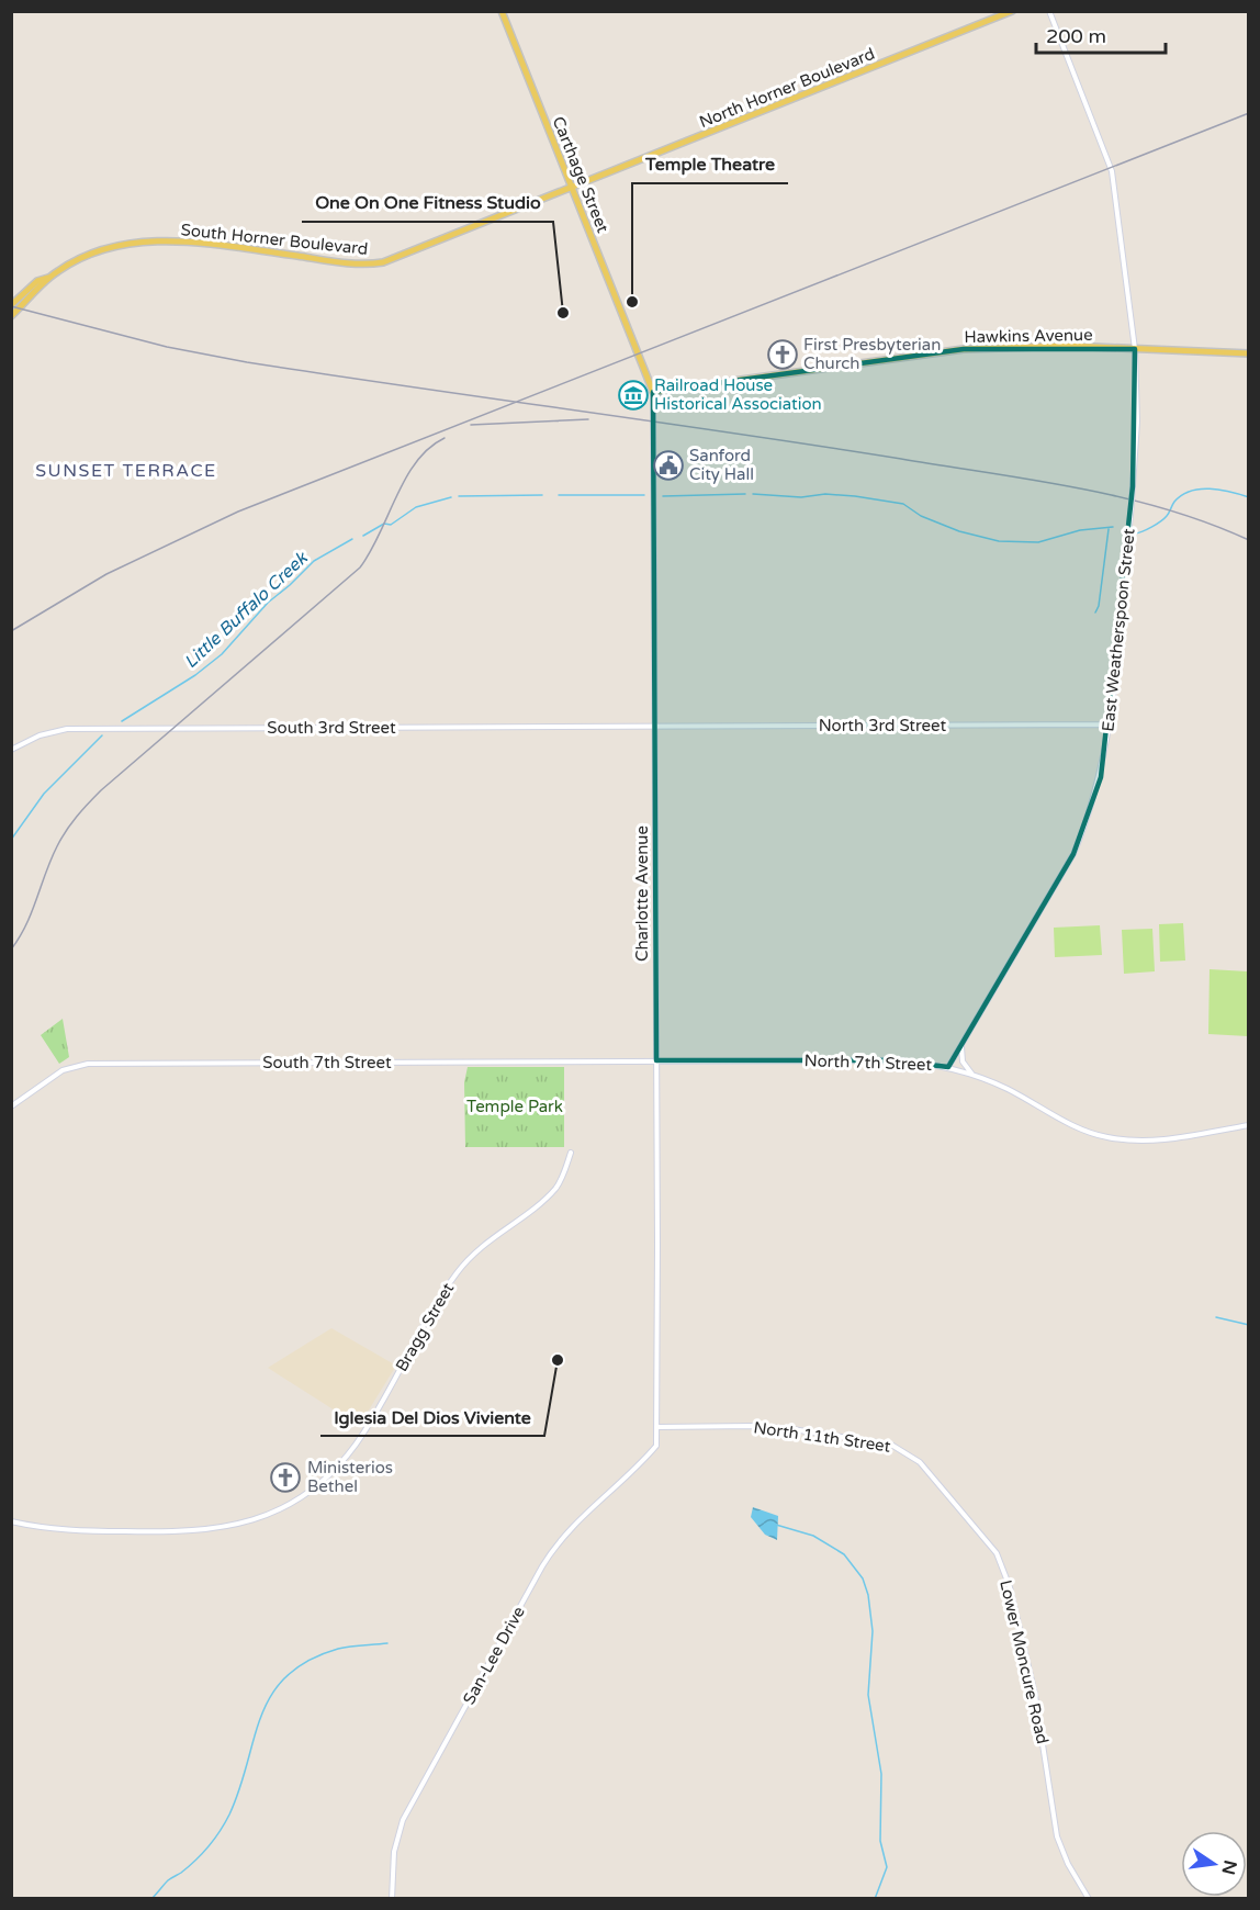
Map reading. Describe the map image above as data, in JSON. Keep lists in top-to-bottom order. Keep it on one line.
{"streets":{"main road":["North Horner Boulevard","Carthage Street","South Horner Boulevard","Hawkins Avenue","Charlotte Avenue"],"street":["East Weatherspoon Street","North 3rd Street","South 3rd Street","South 7th Street","North 7th Street","Bragg Street","North 11th Street","San-Lee Drive","Lower Moncure Road"]},"crossings":[["North Horner Boulevard","Carthage Street"],["North Horner Boulevard","South Horner Boulevard"],["Carthage Street","South Horner Boulevard"],["Carthage Street","Charlotte Avenue"],["Hawkins Avenue","East Weatherspoon Street"],["Hawkins Avenue","Charlotte Avenue"],["East Weatherspoon Street","North 3rd Street"],["East Weatherspoon Street","North 7th Street"],["North 3rd Street","South 3rd Street"],["North 3rd Street","Charlotte Avenue"],["South 3rd Street","Charlotte Avenue"],["Charlotte Avenue","South 7th Street"],["Charlotte Avenue","North 7th Street"],["Charlotte Avenue","North 11th Street"],["Charlotte Avenue","San-Lee Drive"],["South 7th Street","North 7th Street"],["North 11th Street","Lower Moncure Road"]],"districts":["SUNSET TERRACE"],"water":["Little Buffalo Creek"],"parks":["Temple Park"],"places":{"other":["Temple Theatre","One On One Fitness Studio","Iglesia Del Dios Viviente"],"church":["First Presbyterian Church","Ministerios Bethel"],"museum":["Railroad House Historical Association"],"public building":["Sanford City Hall"]},"scale_bar":"200 m","north":"right"}
